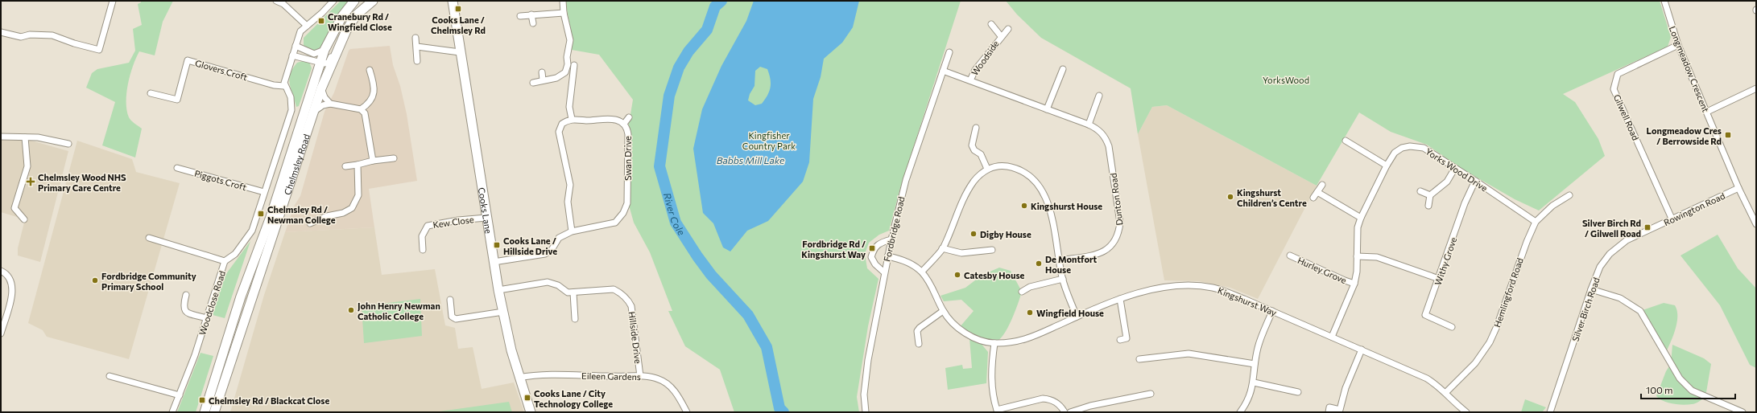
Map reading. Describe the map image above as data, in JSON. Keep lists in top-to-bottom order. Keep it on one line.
{"streets":{"street":["Woodside","Longmeadow Crescent","Glovers Croft","Gilwell Road","Swan Drive","Chelmsley Road","Yorks Wood Drive","Piggots Croft","Dunton Road","Rowington Road","Cooks Lane","Kew Close","Fordbridge Road","Withy Grove","Hurley Grove","Hemlingford Road","Kingshurst Way","Woodclose Road","Silver Birch Road","Hillside Drive","Eileen Gardens"]},"crossings":[["Woodside","Dunton Road"],["Longmeadow Crescent","Gilwell Road"],["Longmeadow Crescent","Rowington Road"],["Glovers Croft","Woodclose Road"],["Gilwell Road","Rowington Road"],["Swan Drive","Cooks Lane"],["Yorks Wood Drive","Withy Grove"],["Yorks Wood Drive","Hurley Grove"],["Yorks Wood Drive","Hemlingford Road"],["Yorks Wood Drive","Kingshurst Way"],["Piggots Croft","Woodclose Road"],["Dunton Road","Fordbridge Road"],["Rowington Road","Silver Birch Road"],["Cooks Lane","Kew Close"],["Cooks Lane","Hillside Drive"],["Cooks Lane","Eileen Gardens"],["Fordbridge Road","Kingshurst Way"],["Hemlingford Road","Kingshurst Way"],["Hillside Drive","Eileen Gardens"]],"water":["Babbs Mill Lake","River Cole"],"parks":["YorksWood","Kingfisher Country Park"],"places":{"transit":["Cooks Lane / Chelmsley Rd","Cranebury Rd / Wingfield Close","Longmeadow Cres / Berrowside Rd","Chelmsley Rd / Newman College","Silver Birch Rd / Gilwell Road","Cooks Lane / Hillside Drive","Fordbridge Rd / Kingshurst Way","Cooks Lane / City Technology College","Chelmsley Rd / Blackcat Close"],"health":["Chelmsley Wood NHS Primary Care Centre"],"other":["Kingshurst Children’s Centre","Kingshurst House","Digby House","De Montfort House","Catesby House","Fordbridge Community Primary School","John Henry Newman Catholic College","Wingfield House"]},"scale_bar":"100 m"}
